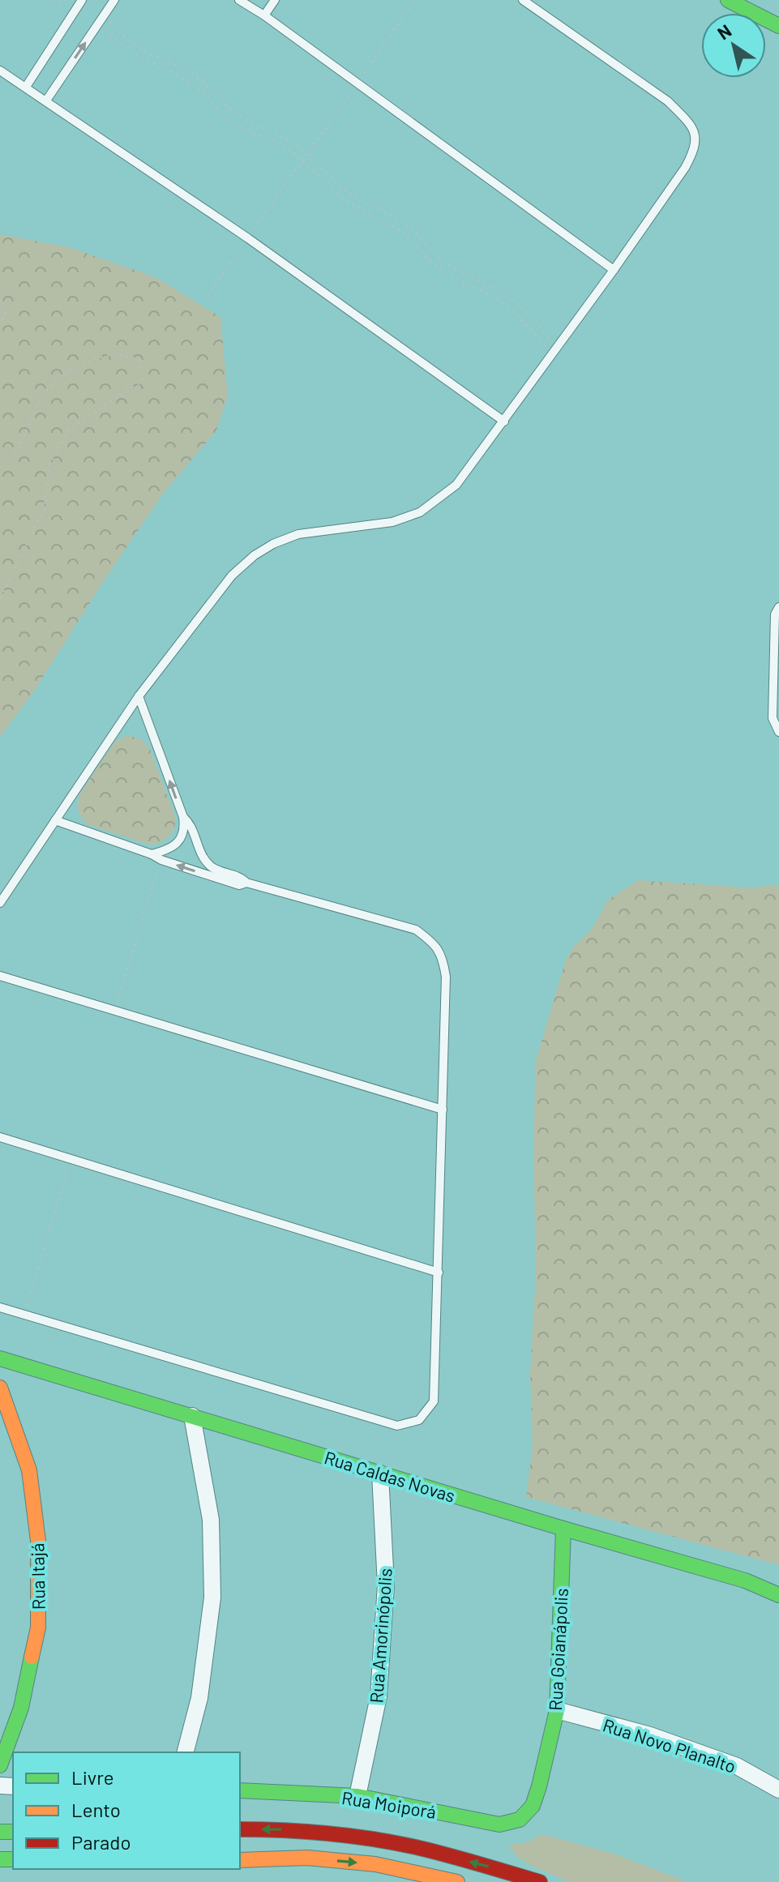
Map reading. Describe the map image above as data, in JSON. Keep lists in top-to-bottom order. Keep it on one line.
{"streets":{"street":["Rua Caldas Novas","Rua Itajá","Rua Amorinópolis","Rua Goianápolis","Rua Novo Planalto","Rua Moiporá"]},"crossings":[["Rua Caldas Novas","Rua Amorinópolis"],["Rua Caldas Novas","Rua Goianápolis"],["Rua Amorinópolis","Rua Moiporá"],["Rua Goianápolis","Rua Novo Planalto"],["Rua Goianápolis","Rua Moiporá"]],"legend":["Livre","Lento","Parado"],"north":"top left"}
